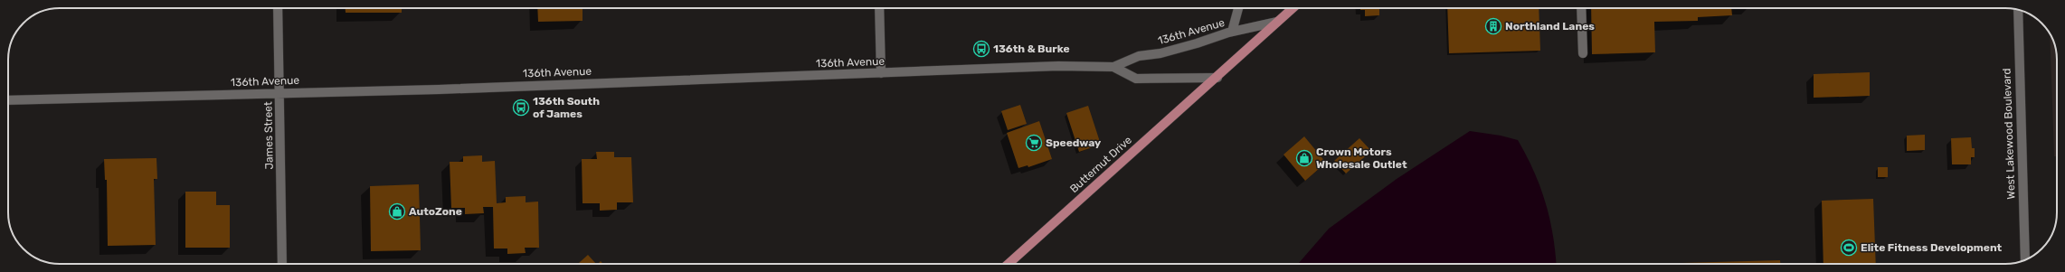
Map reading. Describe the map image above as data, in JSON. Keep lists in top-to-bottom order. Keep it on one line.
{"streets":{"main road":["Butternut Drive"],"street":["136th Avenue","West Lakewood Boulevard","James Street"]},"crossings":[["136th Avenue","James Street"],["136th Avenue","Butternut Drive"]],"places":{"building":["Northland Lanes"],"bus stop":["136th & Burke","136th South of James"],"supermarket":["Speedway"],"shop":["Crown Motors Wholesale Outlet","AutoZone"],"sports":["Elite Fitness Development"]}}
